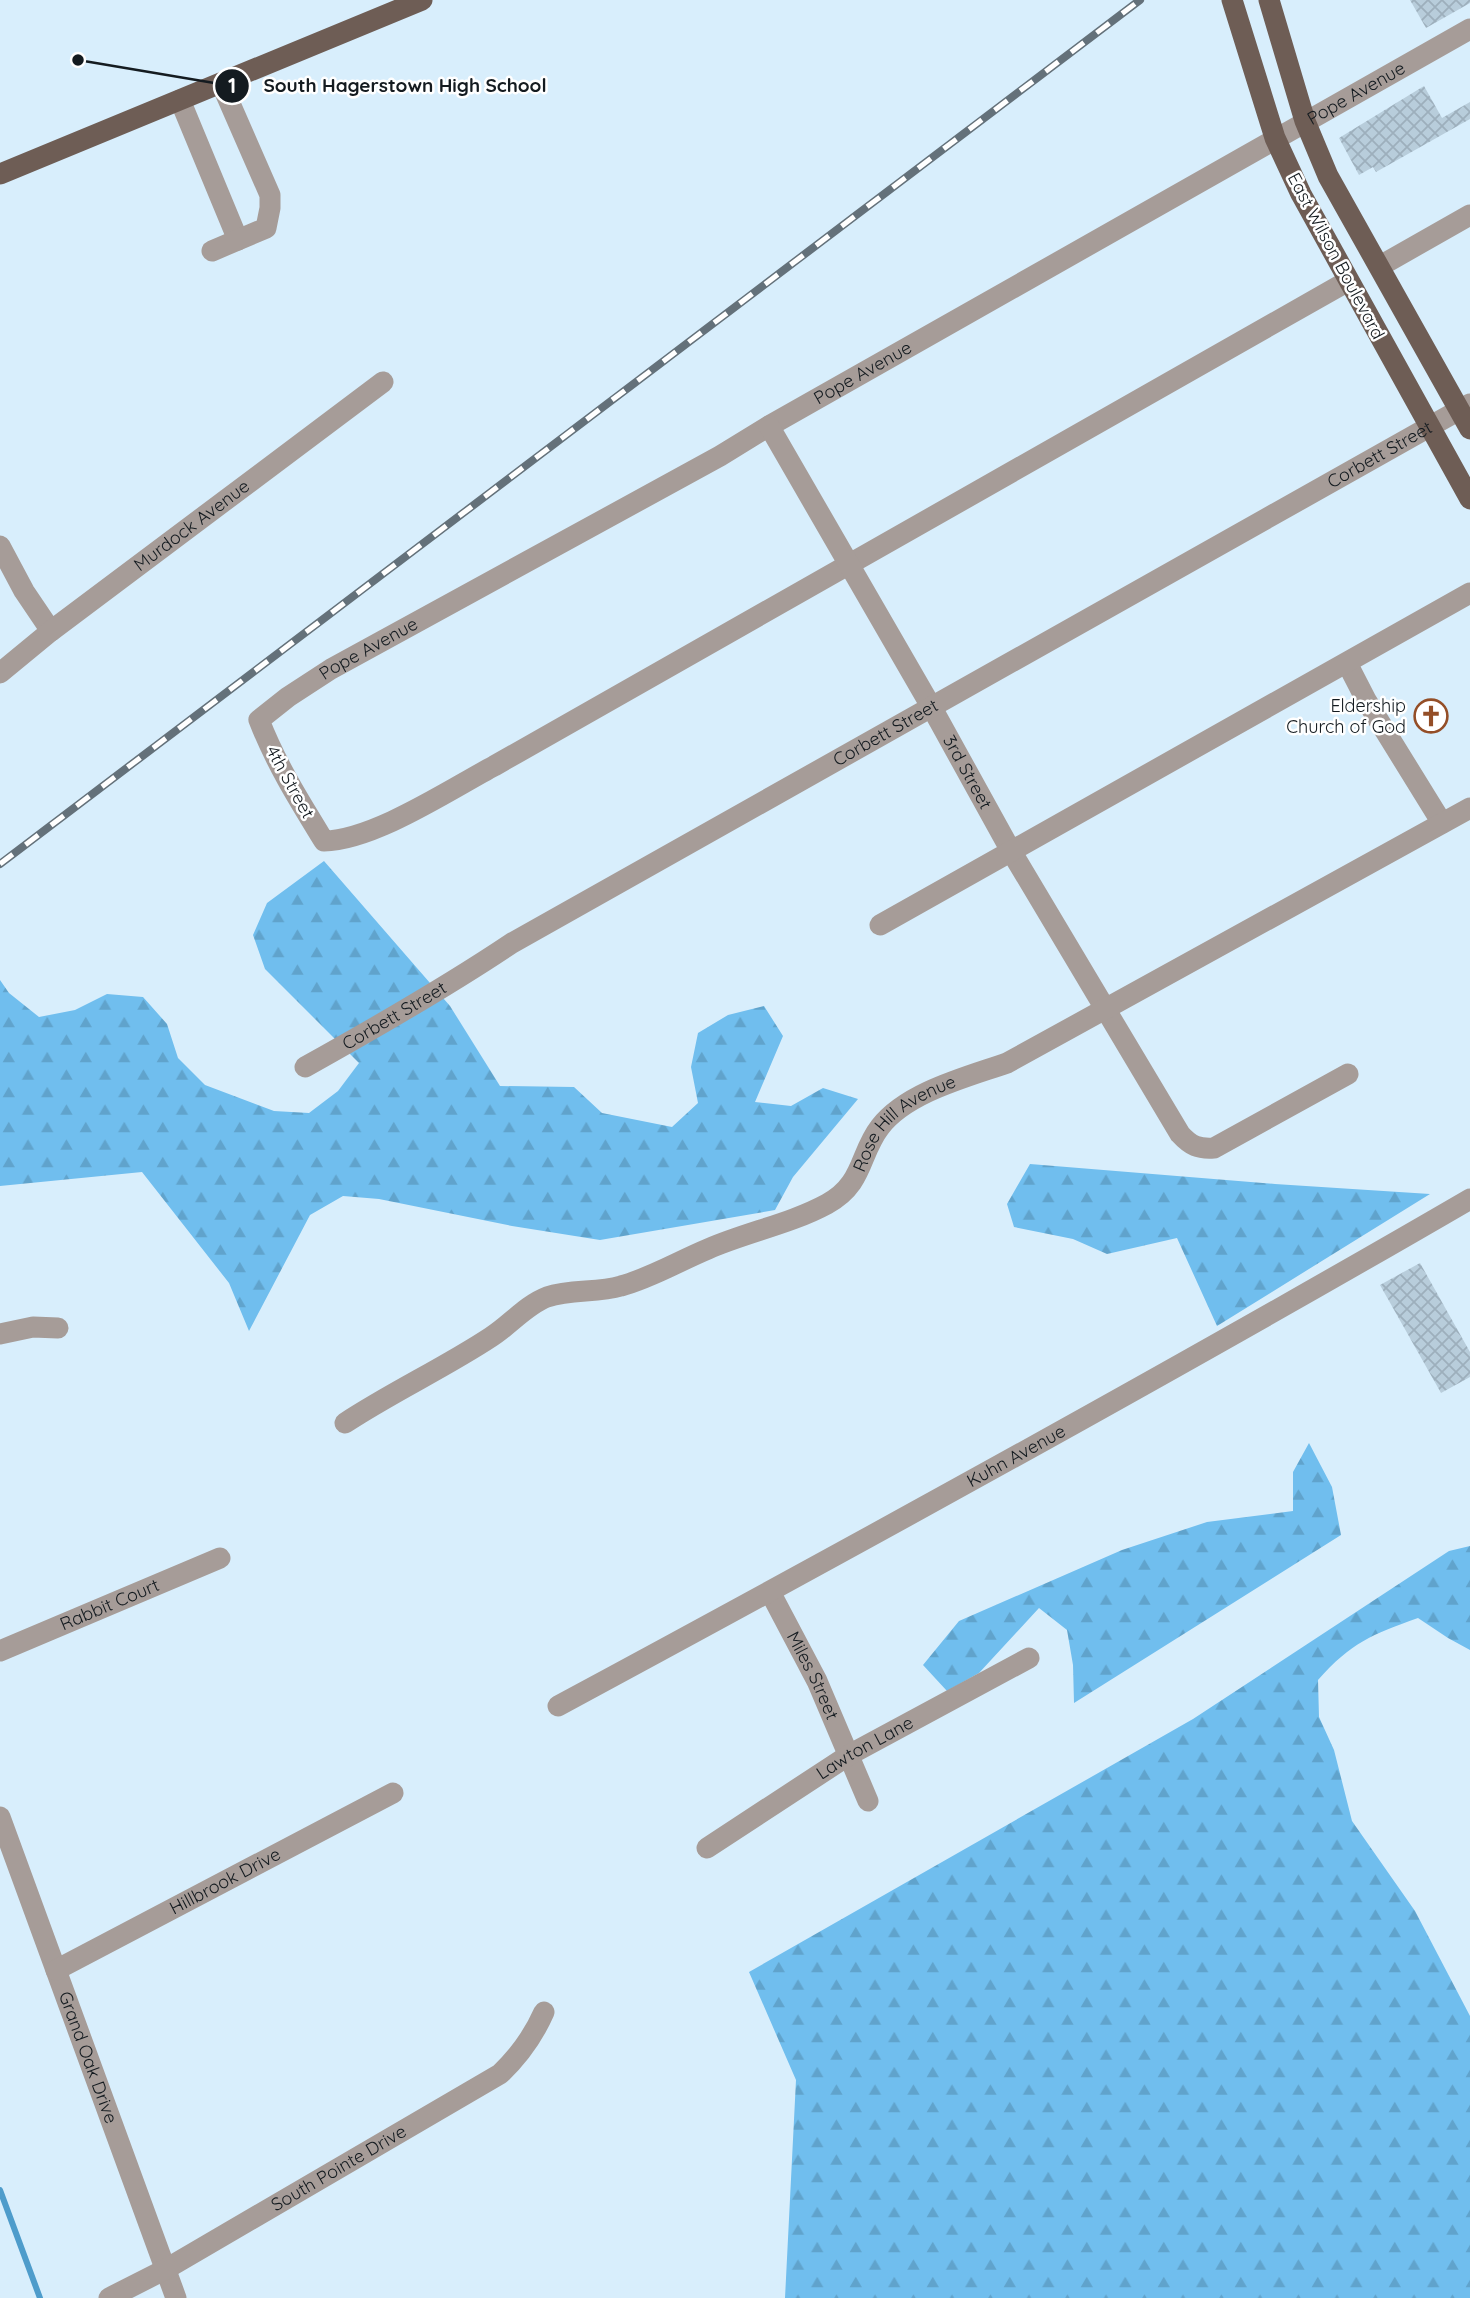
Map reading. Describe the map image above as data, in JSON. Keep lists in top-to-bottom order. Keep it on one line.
{"streets":{"main road":["East Wilson Boulevard"],"street":["Pope Avenue","Corbett Street","Murdock Avenue","3rd Street","4th Street","Rose Hill Avenue","Kuhn Avenue","Rabbit Court","Miles Street","Lawton Lane","Hillbrook Drive","Grand Oak Drive","South Pointe Drive"]},"crossings":[["Pope Avenue","East Wilson Boulevard"],["Pope Avenue","3rd Street"],["Pope Avenue","4th Street"],["East Wilson Boulevard","Corbett Street"],["Corbett Street","3rd Street"],["3rd Street","4th Street"],["3rd Street","Rose Hill Avenue"],["Kuhn Avenue","Miles Street"],["Miles Street","Lawton Lane"],["Hillbrook Drive","Grand Oak Drive"],["Grand Oak Drive","South Pointe Drive"]],"places":{"other":["South Hagerstown High School"],"church":["Eldership Church of God"]}}
